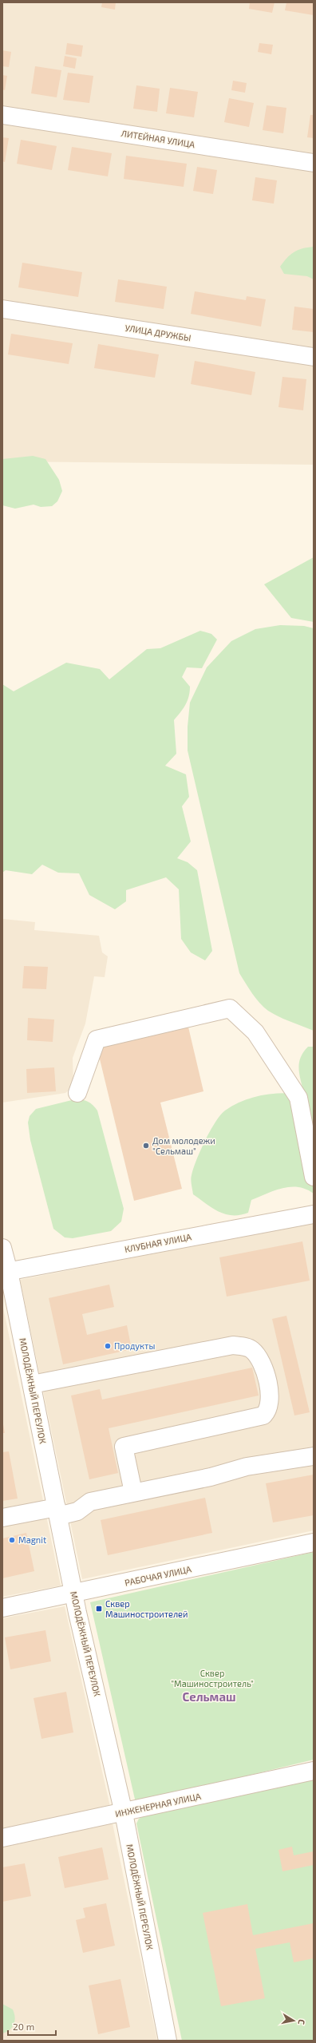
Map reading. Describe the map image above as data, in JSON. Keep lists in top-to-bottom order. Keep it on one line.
{"streets":{"street":["ЛИТЕЙНАЯ УЛИЦА","УЛИЦА ДРУЖБЫ","КЛУБНАЯ УЛИЦА","МОЛОДЁЖНЫЙ ПЕРЕУЛОК","РАБОЧАЯ УЛИЦА","ИНЖЕНЕРНАЯ УЛИЦА"]},"crossings":[["КЛУБНАЯ УЛИЦА","МОЛОДЁЖНЫЙ ПЕРЕУЛОК"],["МОЛОДЁЖНЫЙ ПЕРЕУЛОК","РАБОЧАЯ УЛИЦА"],["МОЛОДЁЖНЫЙ ПЕРЕУЛОК","ИНЖЕНЕРНАЯ УЛИЦА"]],"districts":["Сельмаш"],"parks":["Сквер \"Машиностроитель\""],"places":{"other":["Дом молодежи \"Сельмаш\"","Продукты","Magnit"],"transit":["Сквер Машиностроителей"]},"scale_bar":"20 m","north":"right"}
